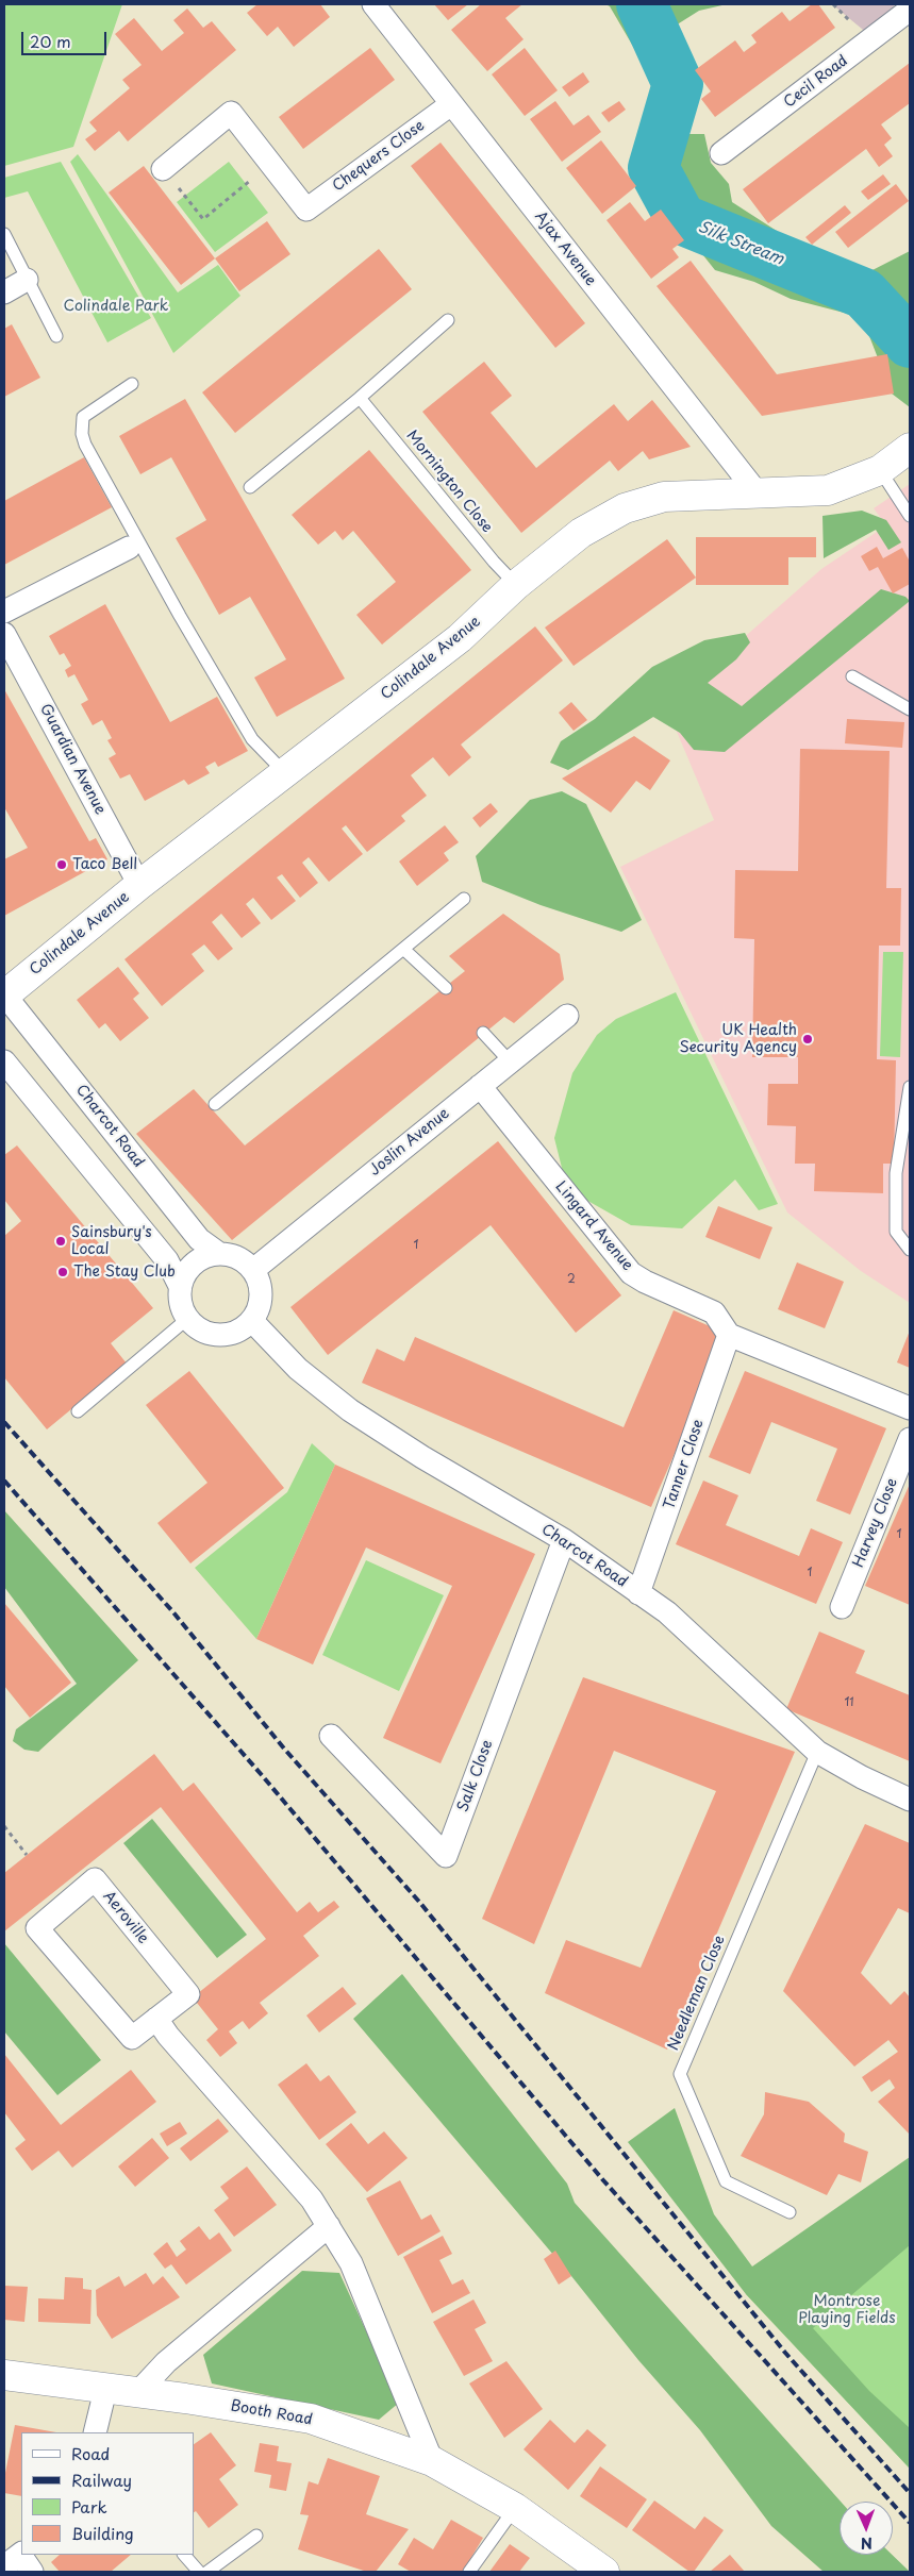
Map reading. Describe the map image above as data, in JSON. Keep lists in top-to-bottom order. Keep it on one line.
{"streets":{"street":["Cecil Road","Chequers Close","Ajax Avenue","Colindale Avenue","Guardian Avenue","Charcot Road","Joslin Avenue","Lingard Avenue","Tanner Close","Harvey Close","Salk Close","Aeroville","Booth Road"],"lane":["Mornington Close","Needleman Close"]},"crossings":[["Chequers Close","Ajax Avenue"],["Ajax Avenue","Colindale Avenue"],["Mornington Close","Colindale Avenue"],["Colindale Avenue","Guardian Avenue"],["Colindale Avenue","Charcot Road"],["Charcot Road","Joslin Avenue"],["Charcot Road","Tanner Close"],["Charcot Road","Salk Close"],["Charcot Road","Needleman Close"],["Joslin Avenue","Lingard Avenue"],["Lingard Avenue","Tanner Close"]],"water":["Silk Stream"],"parks":["Colindale Park","Montrose Playing Fields"],"places":["Taco Bell","UK Health Security Agency","Sainsbury's Local","The Stay Club"],"house_numbers":["1","2","1","1","11"],"legend":["Road","Railway","Park","Building"],"scale_bar":"20 m","north":"bottom"}
